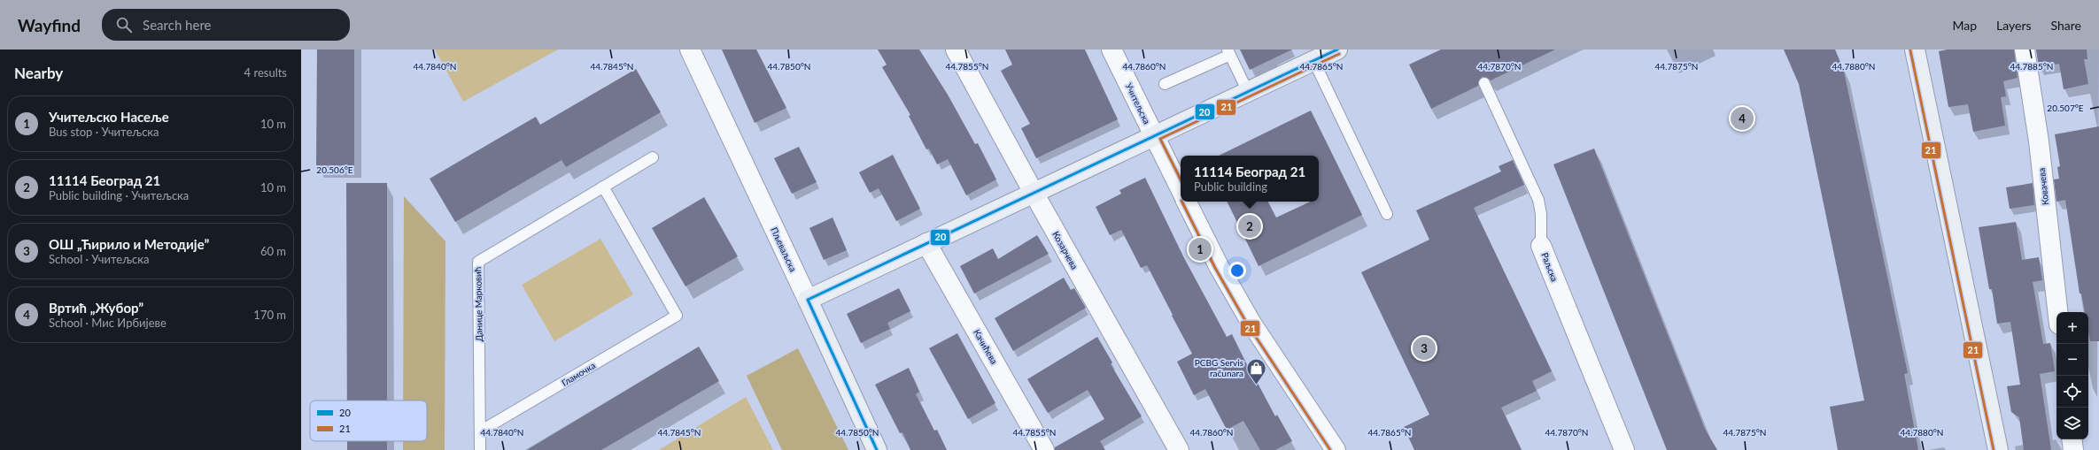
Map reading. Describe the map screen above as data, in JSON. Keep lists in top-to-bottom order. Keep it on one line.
{"streets":{"street":["Учитељска","Ковачева","Пљеваљска","Козарчева","Раљска","Качићева"],"lane":["Данице Марковић","Гламочка"]},"crossings":[["Данице Марковић","Гламочка"]],"places":{"shop":["PCBG Servis računara"]},"lines":["transit line 20","transit line 21"],"legend":["20","21"],"page":{"header":"Wayfind","search":"Search here","nav":["Map","Layers","Share"],"heading":["Nearby","4 results"],"list":[{"mark":"1","name":"Учитељско Насеље","note":"Bus stop · Учитељска","value":"10 m"},{"mark":"2","name":"11114 Београд 21","note":"Public building · Учитељска","value":"10 m"},{"mark":"3","name":"ОШ „Ћирило и Методије”","note":"School · Учитељска","value":"60 m"},{"mark":"4","name":"Вртић „Жубор”","note":"School · Мис Ирбијеве","value":"170 m"}],"pins":["4","2","1","3"],"popup":["11114 Београд 21","Public building"],"map_buttons":["+","−"]},"coordinates":["44.7850°N","44.7855°N","44.7860°N","44.7840°N","44.7845°N","44.7865°N","44.7870°N","44.7875°N","44.7880°N","44.7885°N","20.507°E","20.506°E"]}
